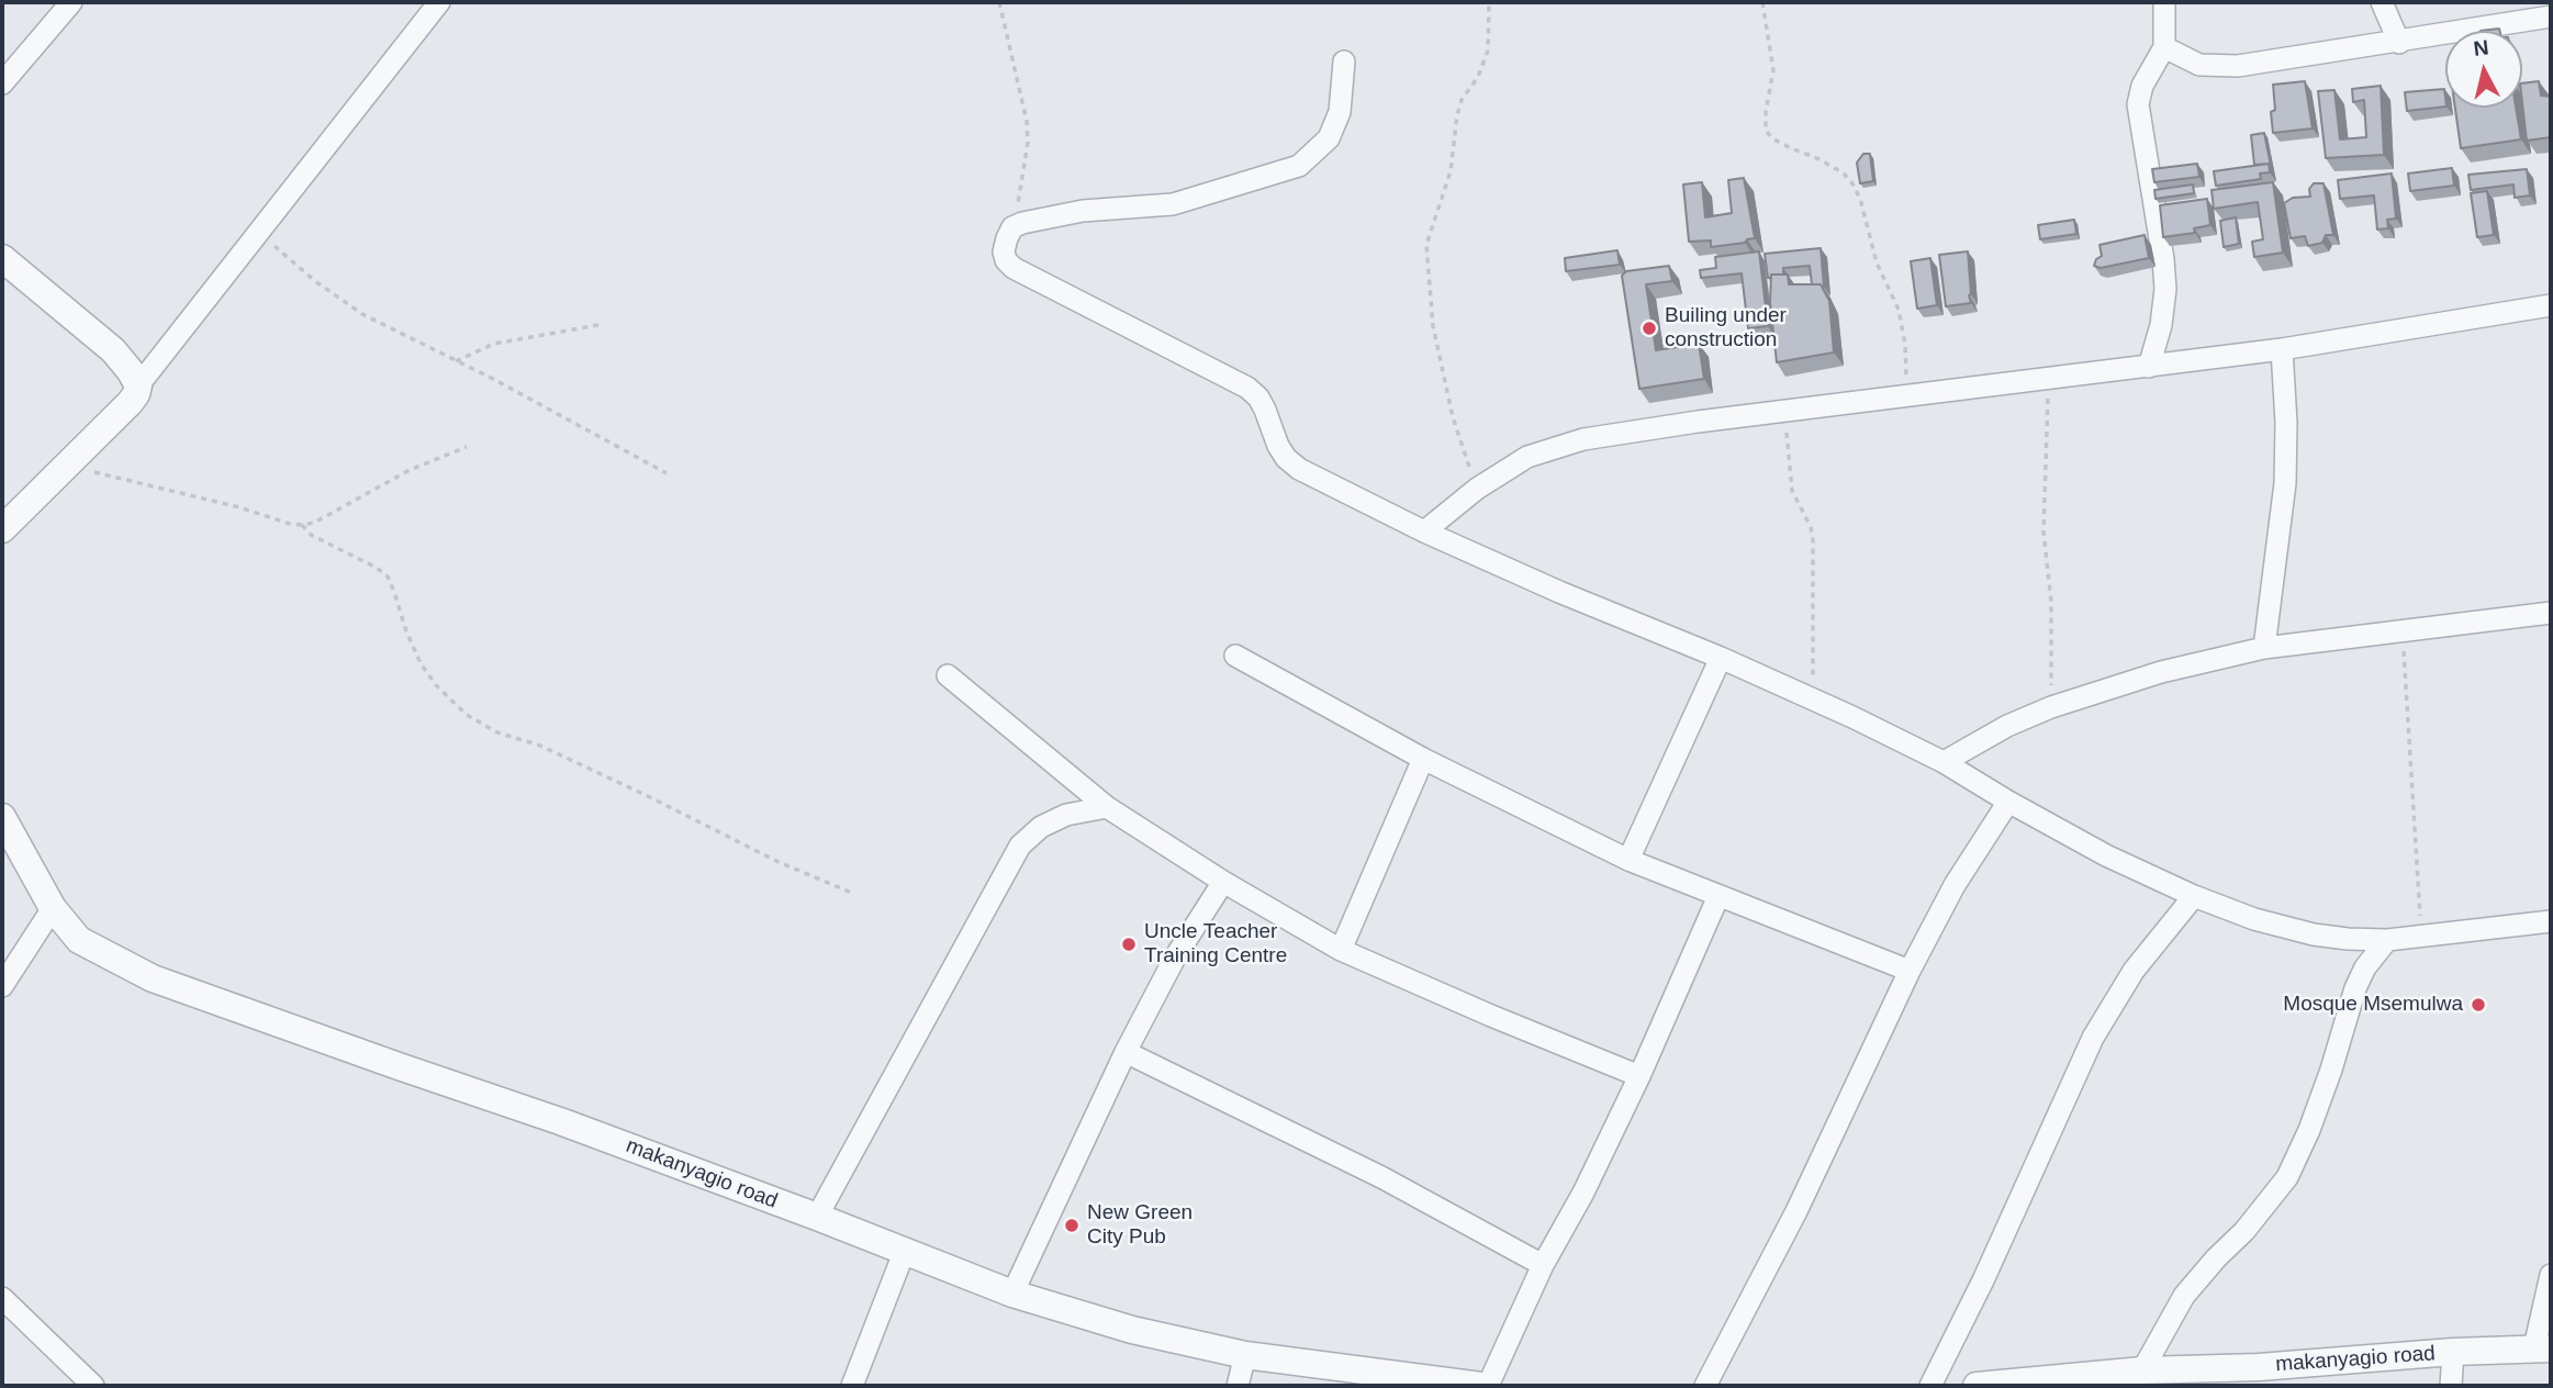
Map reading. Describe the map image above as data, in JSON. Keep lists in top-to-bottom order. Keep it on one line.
{"streets":{"street":["makanyagio road"]},"places":["Builing under construction","Uncle Teacher Training Centre","Mosque Msemulwa","New Green City Pub"],"north":"top"}
